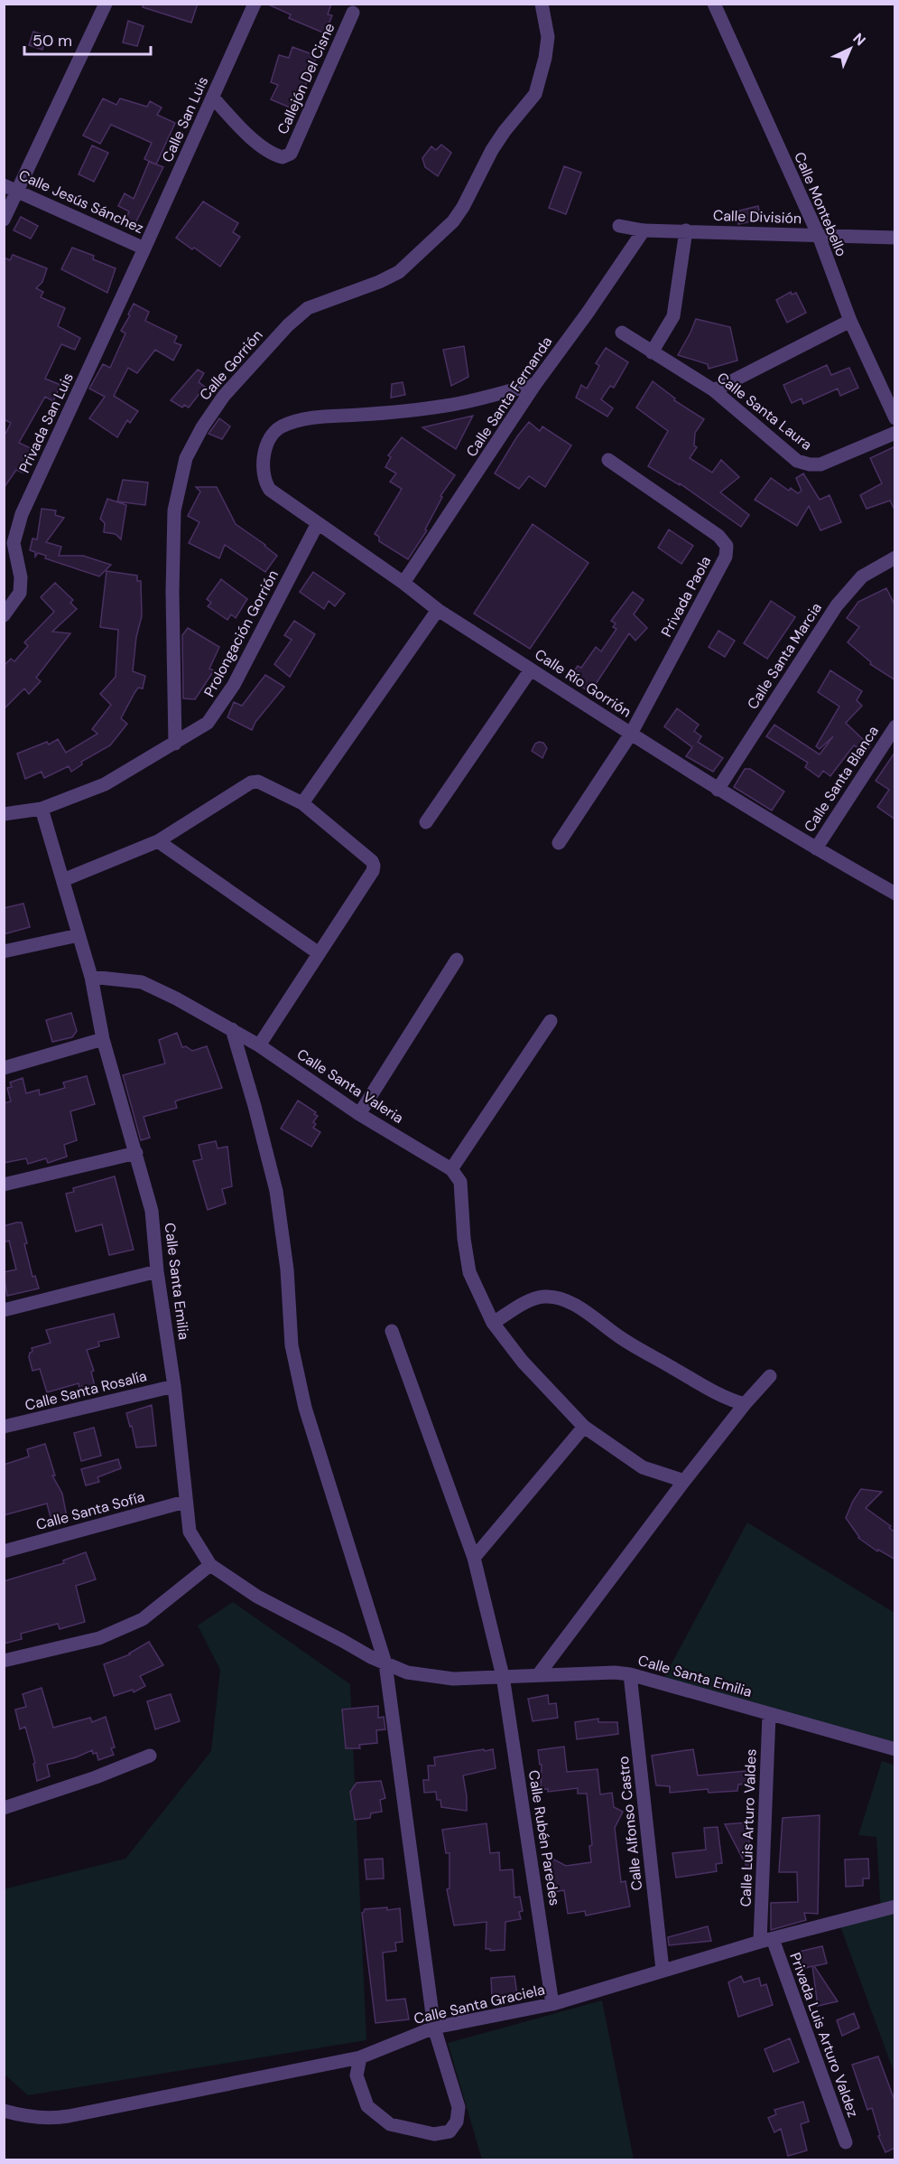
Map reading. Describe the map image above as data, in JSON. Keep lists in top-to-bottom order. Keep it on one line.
{"streets":{"street":["Callejón Del Cisne","Calle San Luis","Calle Jesús Sánchez","Calle Montebello","Calle División","Calle Gorrión","Calle Santa Fernanda","Calle Santa Laura","Privada San Luis","Privada Paola","Prolongación Gorrión","Calle Santa Marcia","Calle Río Gorrión","Calle Santa Blanca","Calle Santa Valeria","Calle Santa Emilia","Calle Santa Rosalía","Calle Santa Sofía","Calle Alfonso Castro","Calle Luis Arturo Valdes","Calle Rubén Paredes","Calle Santa Graciela","Privada Luis Arturo Valdez"]},"crossings":[["Callejón Del Cisne","Calle San Luis"],["Calle San Luis","Calle Jesús Sánchez"],["Calle San Luis","Privada San Luis"],["Calle Jesús Sánchez","Privada San Luis"],["Calle Montebello","Calle División"],["Calle División","Calle Santa Fernanda"],["Calle Gorrión","Prolongación Gorrión"],["Calle Santa Fernanda","Calle Río Gorrión"],["Privada Paola","Calle Río Gorrión"],["Prolongación Gorrión","Calle Río Gorrión"],["Calle Santa Marcia","Calle Río Gorrión"],["Calle Río Gorrión","Calle Santa Blanca"],["Calle Santa Valeria","Calle Santa Emilia"],["Calle Santa Emilia","Calle Santa Rosalía"],["Calle Santa Emilia","Calle Santa Sofía"],["Calle Santa Emilia","Calle Alfonso Castro"],["Calle Santa Emilia","Calle Luis Arturo Valdes"],["Calle Santa Emilia","Calle Rubén Paredes"],["Calle Alfonso Castro","Calle Santa Graciela"],["Calle Luis Arturo Valdes","Calle Santa Graciela"],["Calle Luis Arturo Valdes","Privada Luis Arturo Valdez"],["Calle Rubén Paredes","Calle Santa Graciela"],["Calle Santa Graciela","Privada Luis Arturo Valdez"]],"scale_bar":"50 m","north":"top right"}
